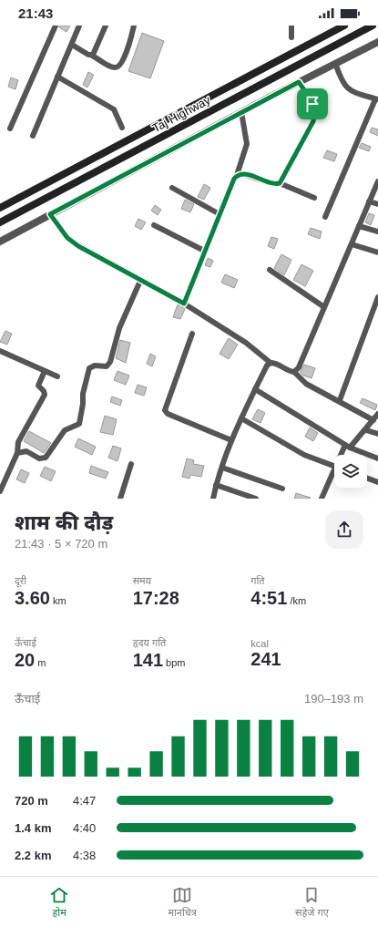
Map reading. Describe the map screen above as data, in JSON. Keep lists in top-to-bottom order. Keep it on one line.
{"streets":{"main road":["Taj Highway"]},"page":{"status":"21:43","heading":["शाम की दौड़","21:43 · 5 × 720 m"],"stats":[["दूरी","3.60 km"],["समय","17:28"],["गति","4:51 /km"],["ऊँचाई","20 m"],["हृदय गति","141 bpm"],["kcal","241"]],"chart":["ऊँचाई","190–193 m"],"list":[{"name":"720 m","note":"4:47"},{"name":"1.4 km","note":"4:40"},{"name":"2.2 km","note":"4:38"}],"tabs":["होम","मानचित्र","सहेजे गए"]}}
